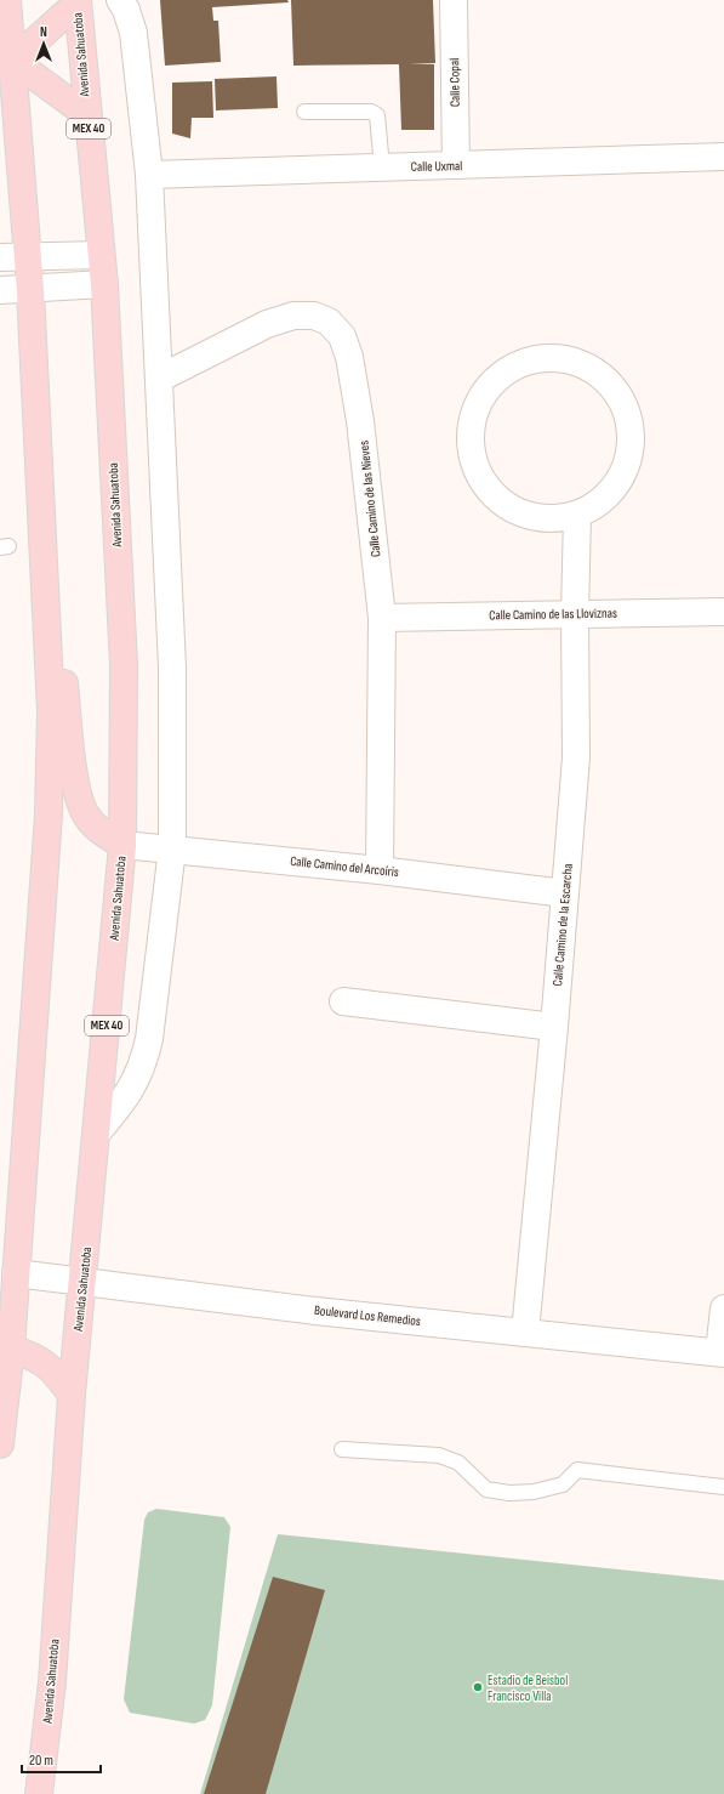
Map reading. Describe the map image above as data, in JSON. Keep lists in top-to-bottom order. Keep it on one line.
{"streets":{"main road":["Avenida Sahuatoba","MEX 40"],"street":["Calle Copal","Calle Uxmal","Calle Camino de las Nieves","Calle Camino de las Lloviznas","Calle Camino del Arcoíris","Calle Camino de la Escarcha","Boulevard Los Remedios"]},"crossings":[["Avenida Sahuatoba","Calle Camino del Arcoíris"],["Avenida Sahuatoba","Boulevard Los Remedios"],["Calle Copal","Calle Uxmal"],["Calle Camino de las Nieves","Calle Camino de las Lloviznas"],["Calle Camino de las Nieves","Calle Camino del Arcoíris"],["Calle Camino de las Lloviznas","Calle Camino de la Escarcha"],["Calle Camino del Arcoíris","Calle Camino de la Escarcha"],["Calle Camino de la Escarcha","Boulevard Los Remedios"]],"places":["Estadio de Beisbol Francisco Villa"],"scale_bar":"20 m","north":"top"}
